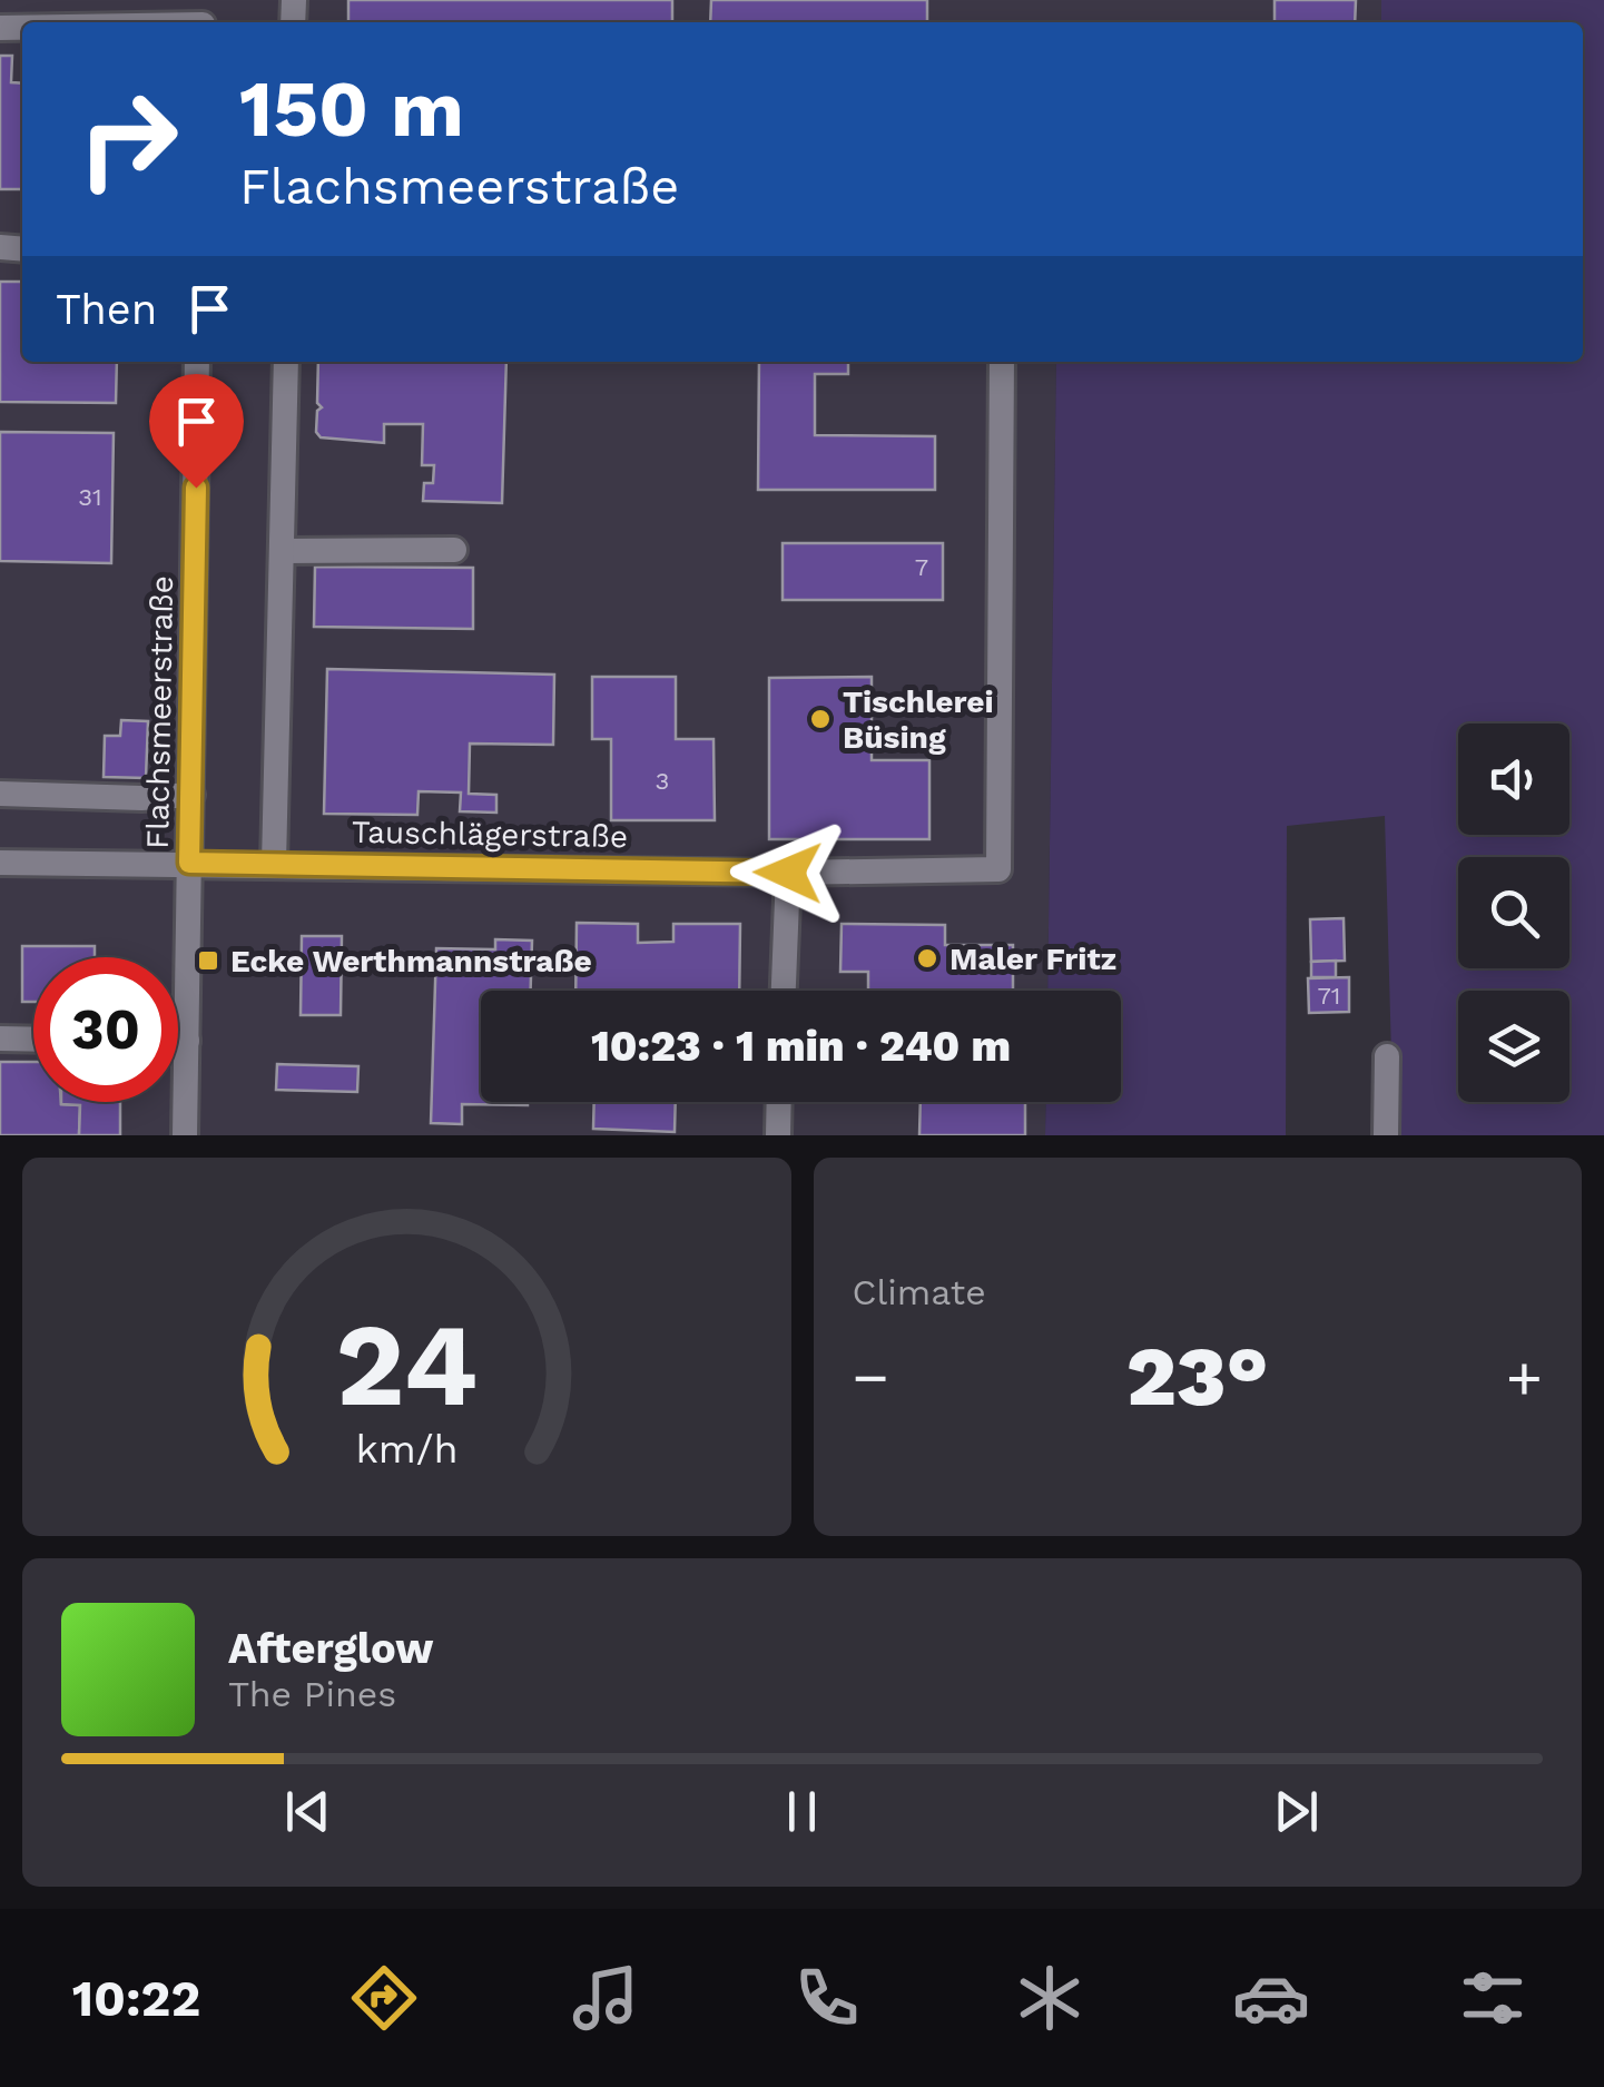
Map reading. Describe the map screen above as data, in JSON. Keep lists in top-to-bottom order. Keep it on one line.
{"streets":{"street":["Flachsmeerstraße","Tauschlägerstraße"]},"crossings":[["Flachsmeerstraße","Tauschlägerstraße"]],"places":{"other":["Tischlerei Büsing","Maler Fritz"],"transit":["Ecke Werthmannstraße"]},"house_numbers":["31","7","3","71"],"page":{"turn":["150 m","Flachsmeerstraße"],"then":"Then","limit":"30","trip":"10:23 · 1 min · 240 m","tile":"Climate","heat":["−","23°","+"],"song":["Afterglow","The Pines"],"tabs":"10:22","gauge":["24","km/h"]}}
